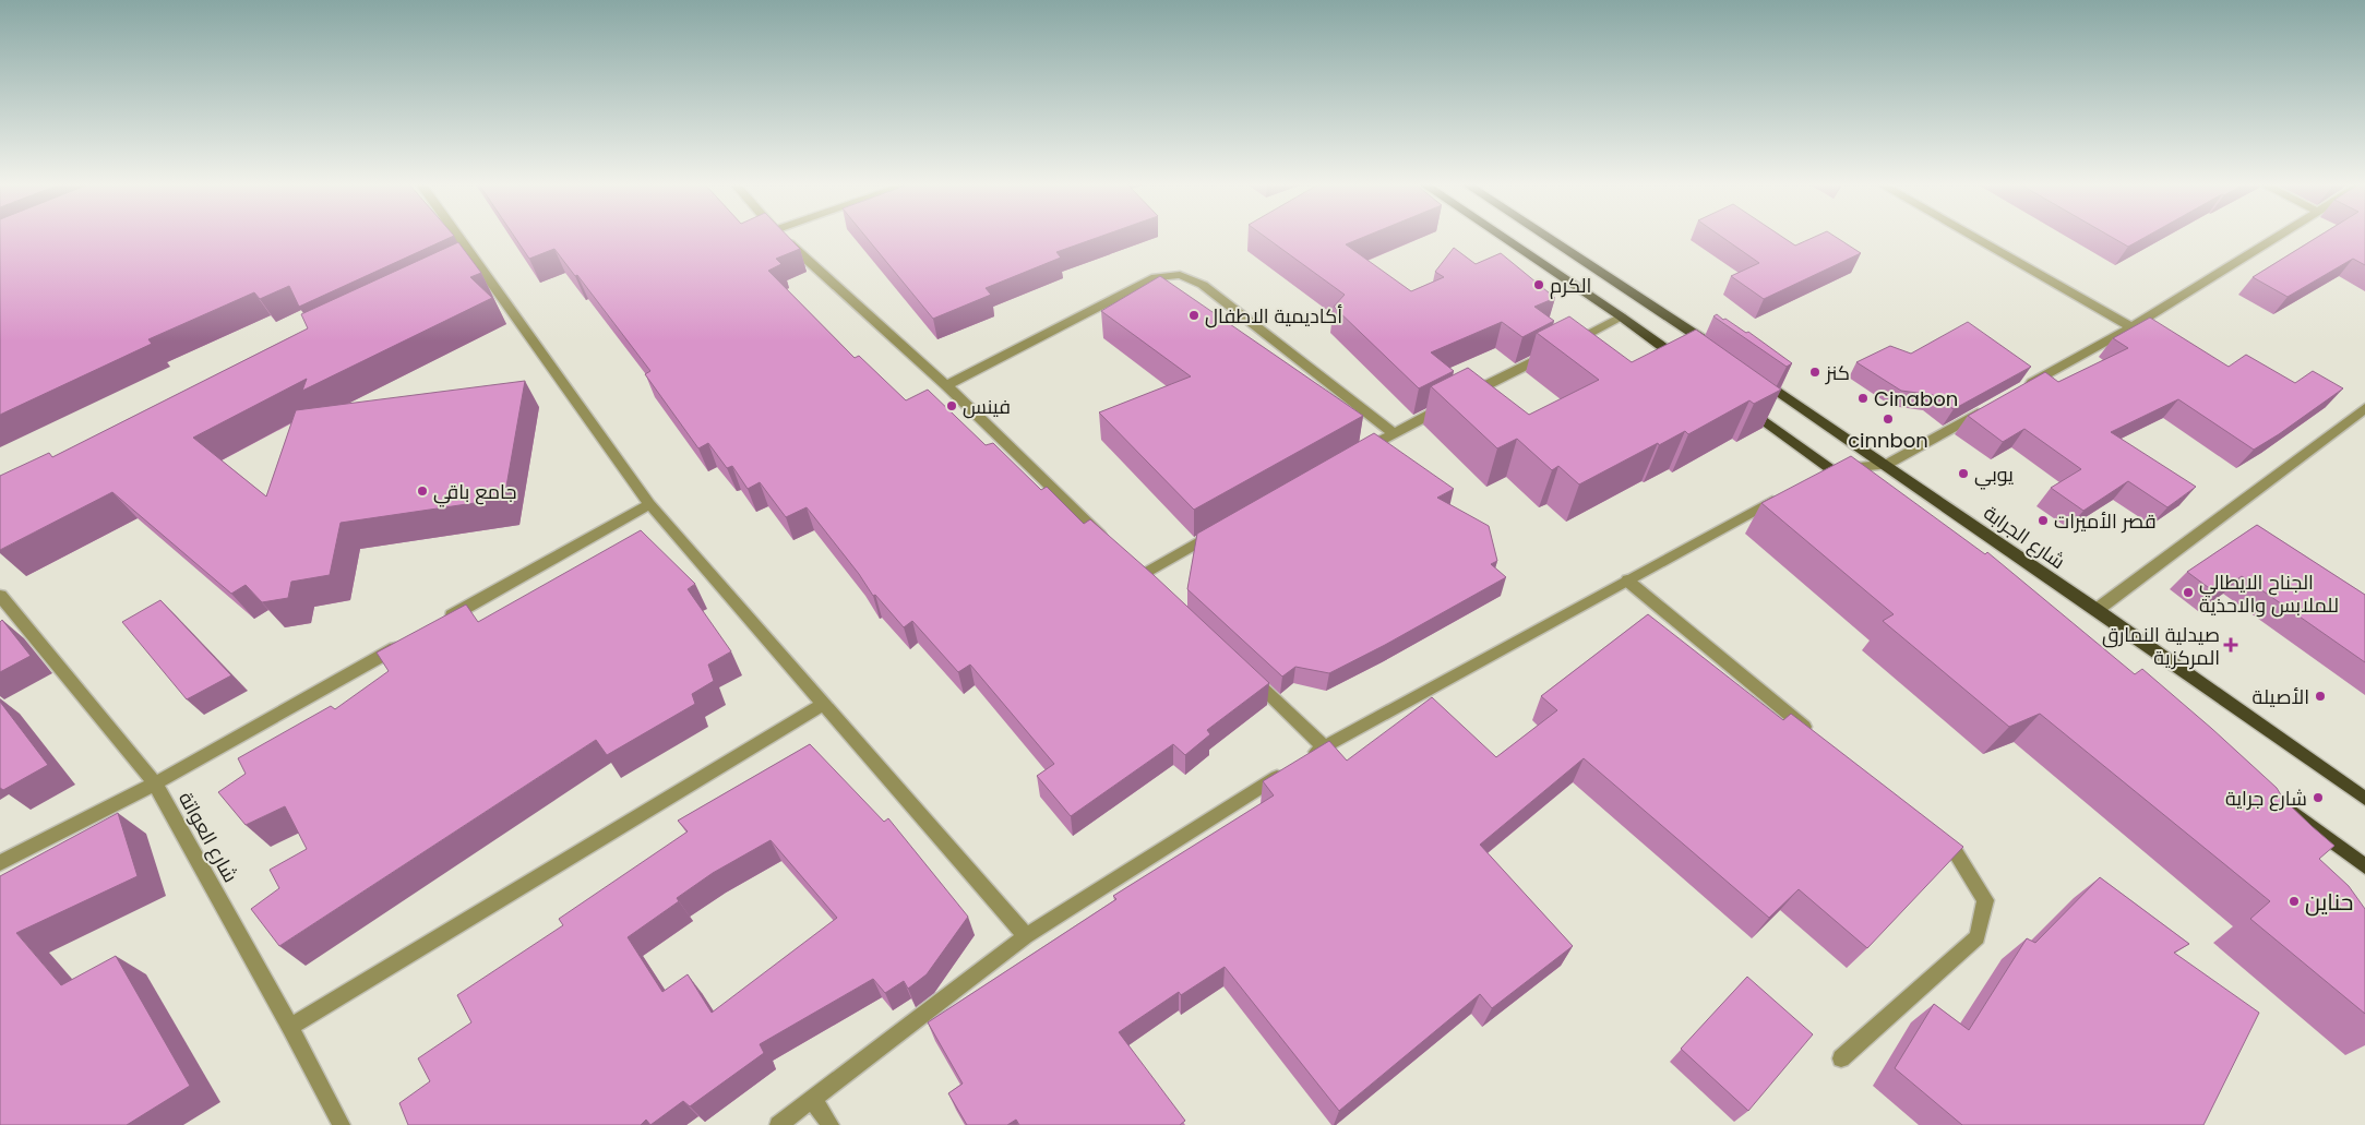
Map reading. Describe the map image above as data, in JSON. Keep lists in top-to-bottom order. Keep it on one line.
{"streets":{"main road":["شارع الجرابة"],"street":["شارع العواتة"]},"places":{"other":["الكرم","أكاديمية الاطفال","كنز","Cinabon","فينس","cinnbon","يوبي","جامع باقي","قصر الأميرات","الجناح الايطالي للملابس والاحذية","الأصيلة","شارع جراية","حناين"],"health":["صيدلية النمارق المركزية"]}}
